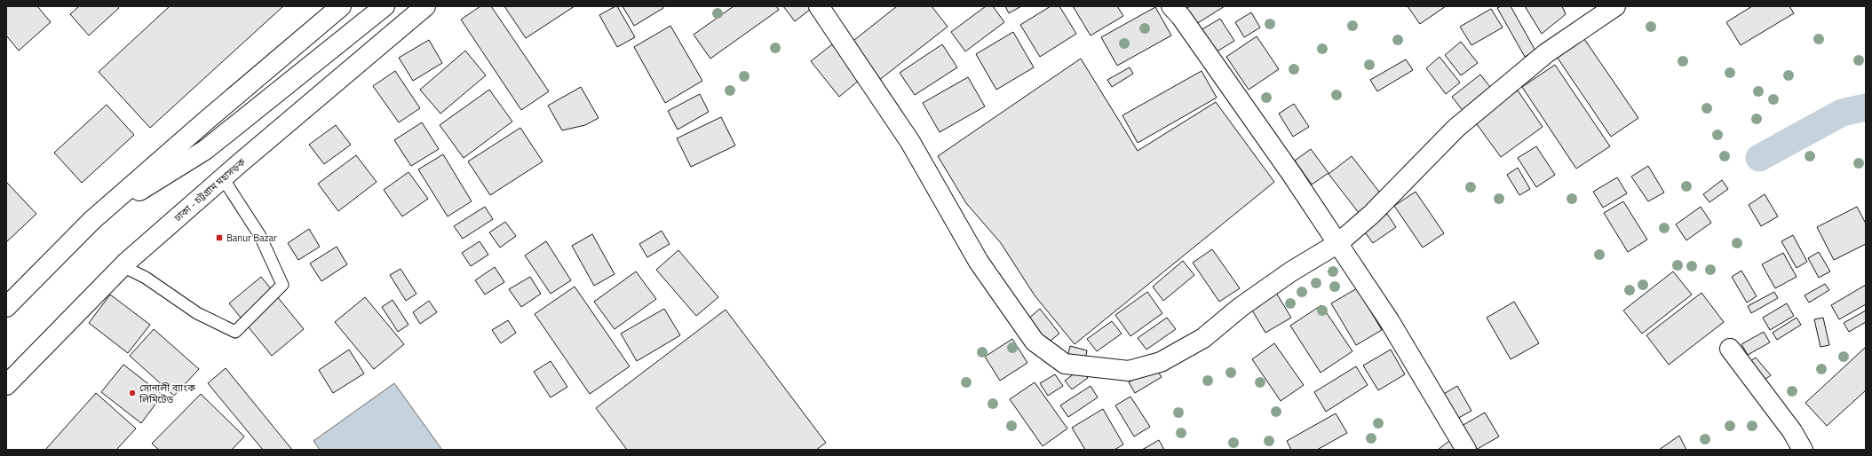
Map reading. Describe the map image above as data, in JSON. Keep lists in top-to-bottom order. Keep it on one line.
{"streets":{"main road":["ঢাকা - চট্টগ্রাম মহাসড়ক"]},"places":{"transit":["Banur Bazar"],"other":["সোনালী ব্যাংক লিমিটেড"]}}
